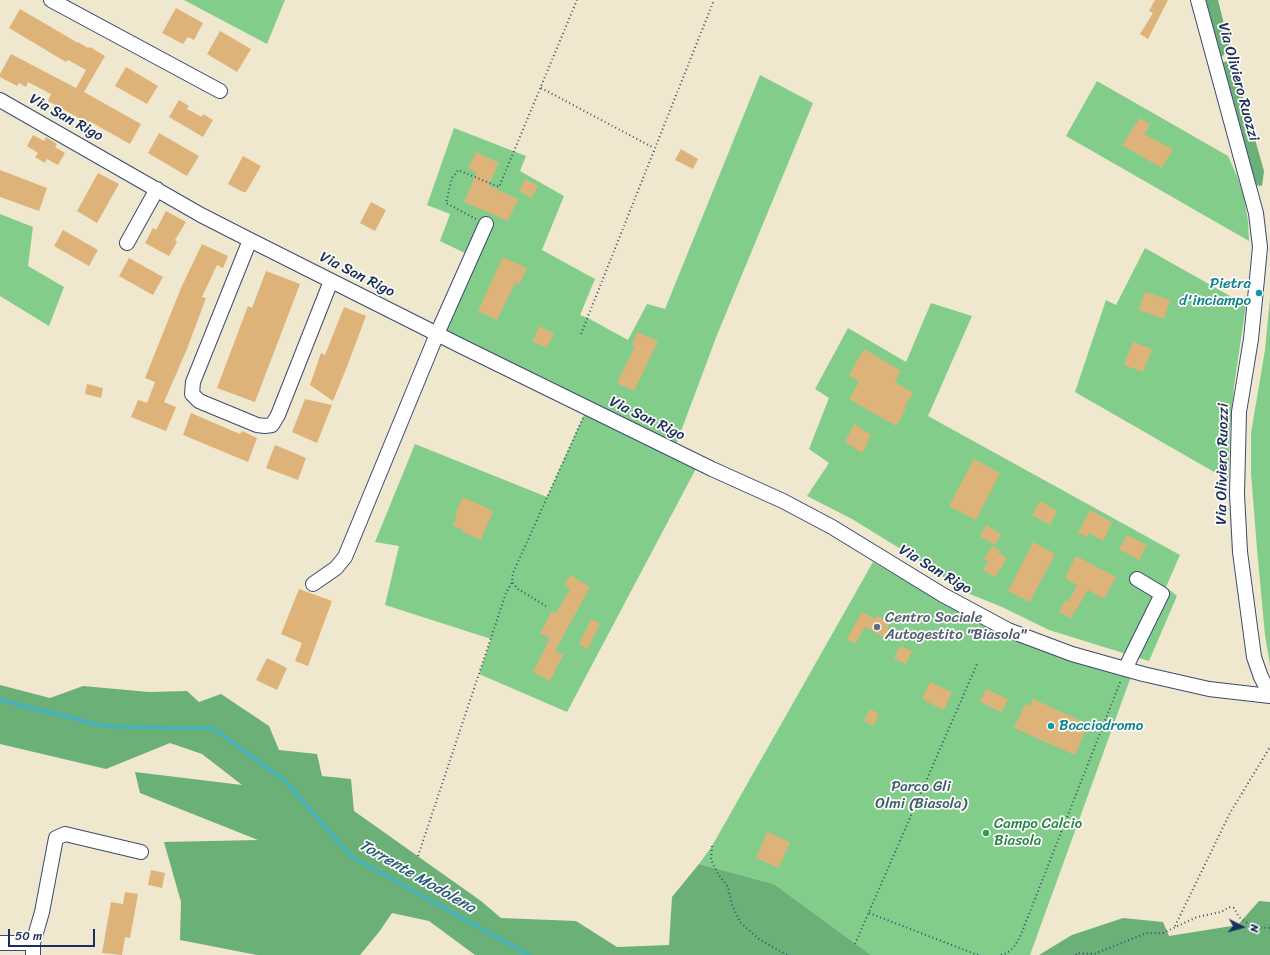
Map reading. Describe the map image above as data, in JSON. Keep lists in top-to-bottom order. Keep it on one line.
{"streets":{"street":["Via Oliviero Ruozzi","Via San Rigo"]},"crossings":[["Via Oliviero Ruozzi","Via San Rigo"]],"water":["Torrente Modolena"],"parks":["Parco Gli Olmi (Biasola)"],"places":["Pietra d'inciampo","Centro Sociale Autogestito \"Biasola\"","Bocciodromo","Campo Calcio Biasola"],"scale_bar":"50 m","north":"right"}
